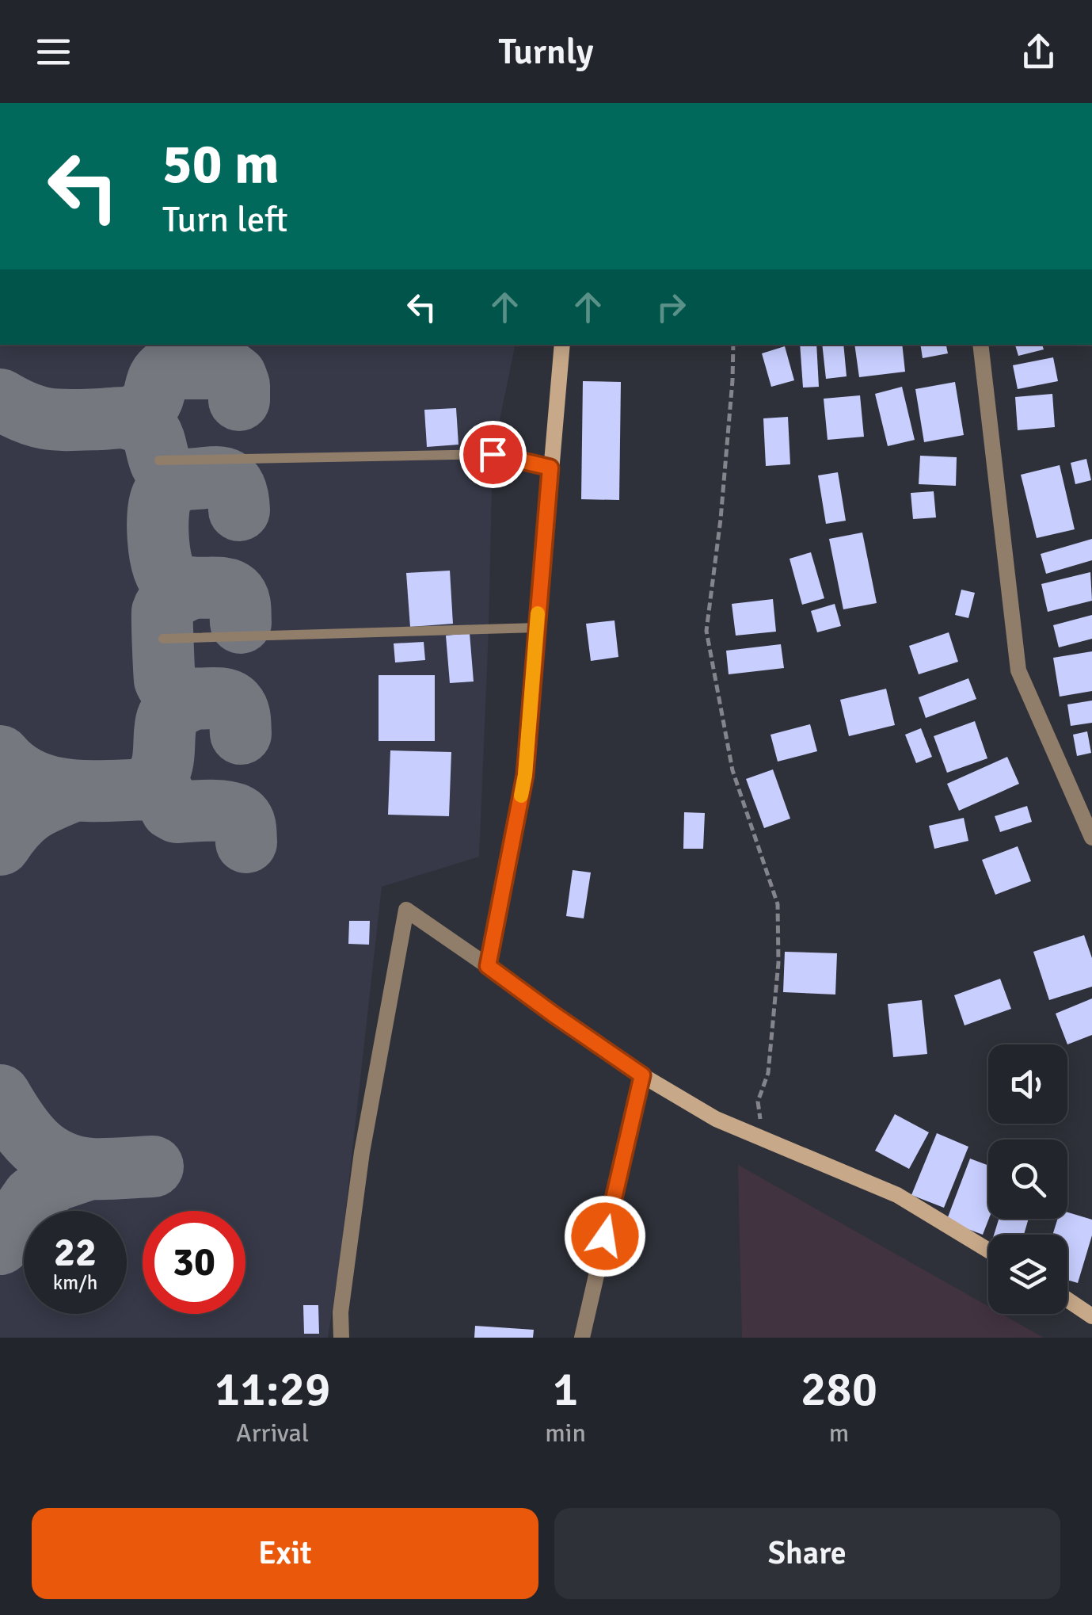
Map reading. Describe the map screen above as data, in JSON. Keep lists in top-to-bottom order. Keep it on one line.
{"page":{"header":"Turnly","turn":["50 m","Turn left"],"speed":"22 km/h","limit":"30","eta":["11:29","Arrival","1","min","280","m"],"buttons":["Exit","Share"]}}
